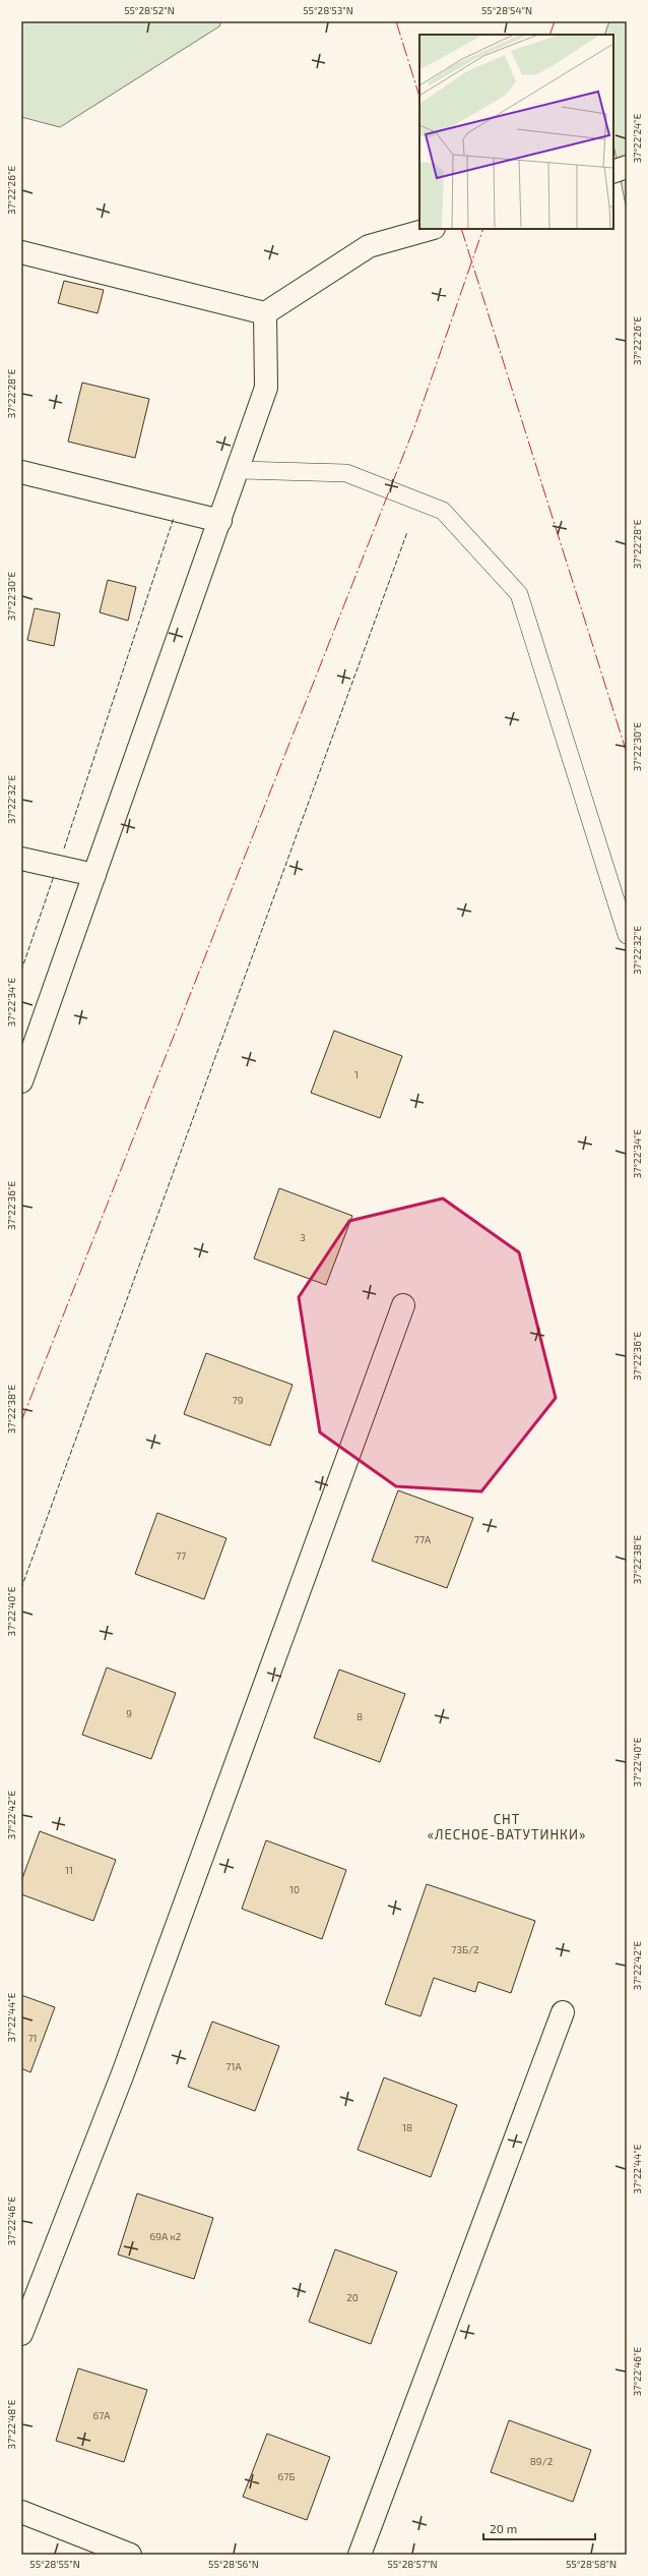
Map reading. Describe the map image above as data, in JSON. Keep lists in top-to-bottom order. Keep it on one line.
{"districts":["СНТ «ЛЕСНОЕ-ВАТУТИНКИ»"],"house_numbers":["1","3","79","77А","77","9","8","11","10","73Б/2","71","71А","18","69А к2","20","67А","89/2","67Б"],"scale_bar":"20 m","coordinates":["55°28'52\"N","55°28'53\"N","55°28'54\"N","37°22'24\"E","37°22'26\"E","37°22'28\"E","37°22'30\"E","37°22'32\"E","37°22'34\"E","37°22'36\"E","37°22'38\"E","37°22'40\"E","37°22'42\"E","37°22'44\"E","37°22'46\"E","37°22'48\"E","55°28'55\"N","55°28'56\"N","55°28'57\"N","55°28'58\"N"]}
